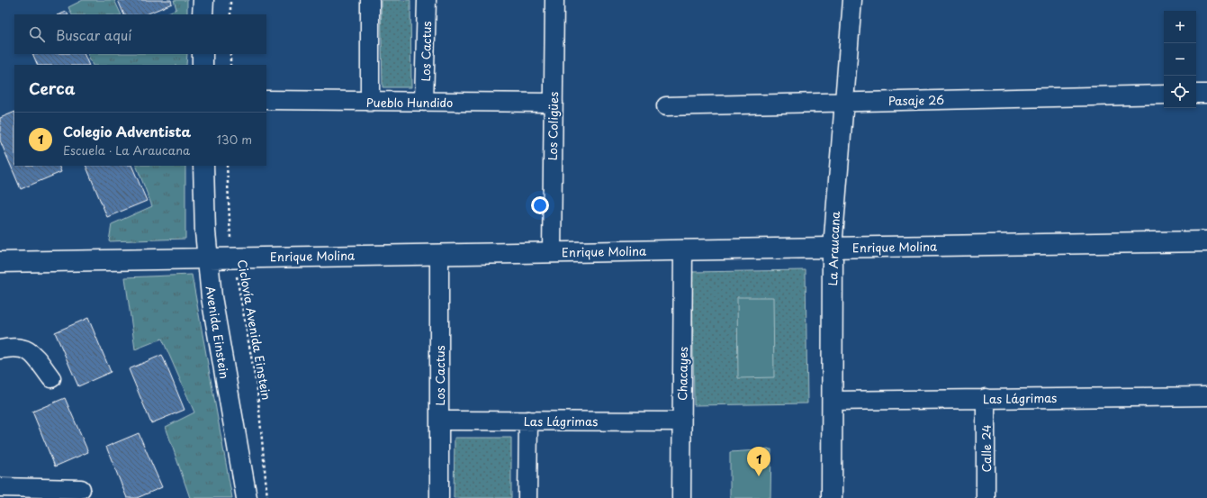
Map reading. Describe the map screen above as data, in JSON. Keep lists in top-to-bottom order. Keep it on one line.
{"streets":{"street":["Los Cactus","Pasaje 26","Pueblo Hundido","Los Coligües","Enrique Molina","La Araucana","Avenida Einstein","Chacayes","Las Lágrimas","Calle 24"],"path":["Ciclovía Avenida Einstein"]},"crossings":[["Los Cactus","Pueblo Hundido"],["Los Cactus","Enrique Molina"],["Los Cactus","Las Lágrimas"],["Pasaje 26","La Araucana"],["Pueblo Hundido","Los Coligües"],["Los Coligües","Enrique Molina"],["Enrique Molina","La Araucana"],["Enrique Molina","Ciclovía Avenida Einstein"],["Enrique Molina","Avenida Einstein"],["Enrique Molina","Chacayes"],["La Araucana","Las Lágrimas"],["Chacayes","Las Lágrimas"],["Las Lágrimas","Calle 24"]],"page":{"map_buttons":["+","−"],"search":"Buscar aquí","heading":"Cerca","list":[{"mark":"1","name":"Colegio Adventista","note":"Escuela · La Araucana","value":"130 m"}],"pins":"1"}}
